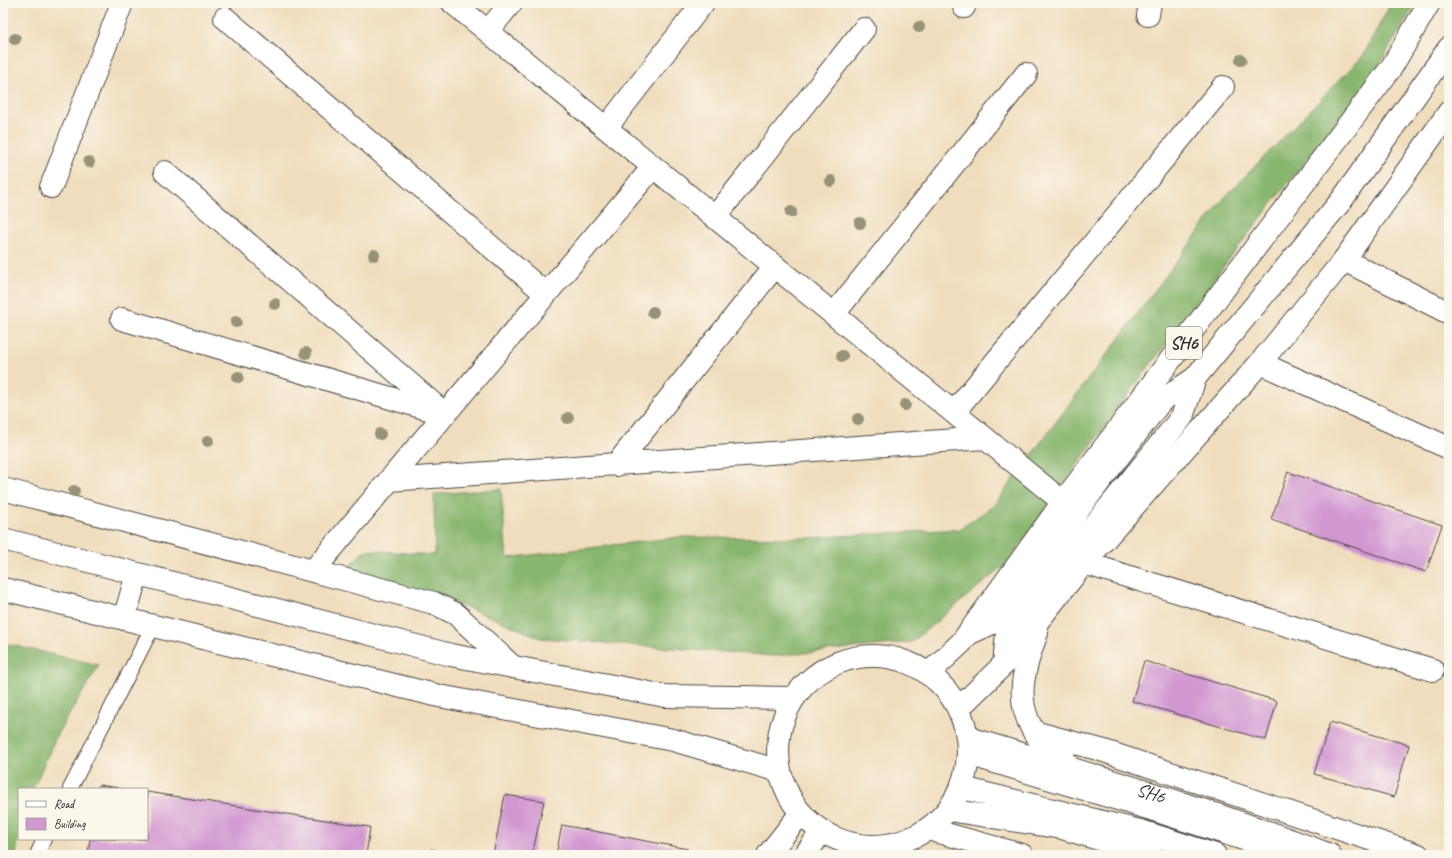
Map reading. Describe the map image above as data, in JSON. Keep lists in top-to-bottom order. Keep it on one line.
{"streets":{"main road":["SH6"]},"legend":["Road","Building"]}
